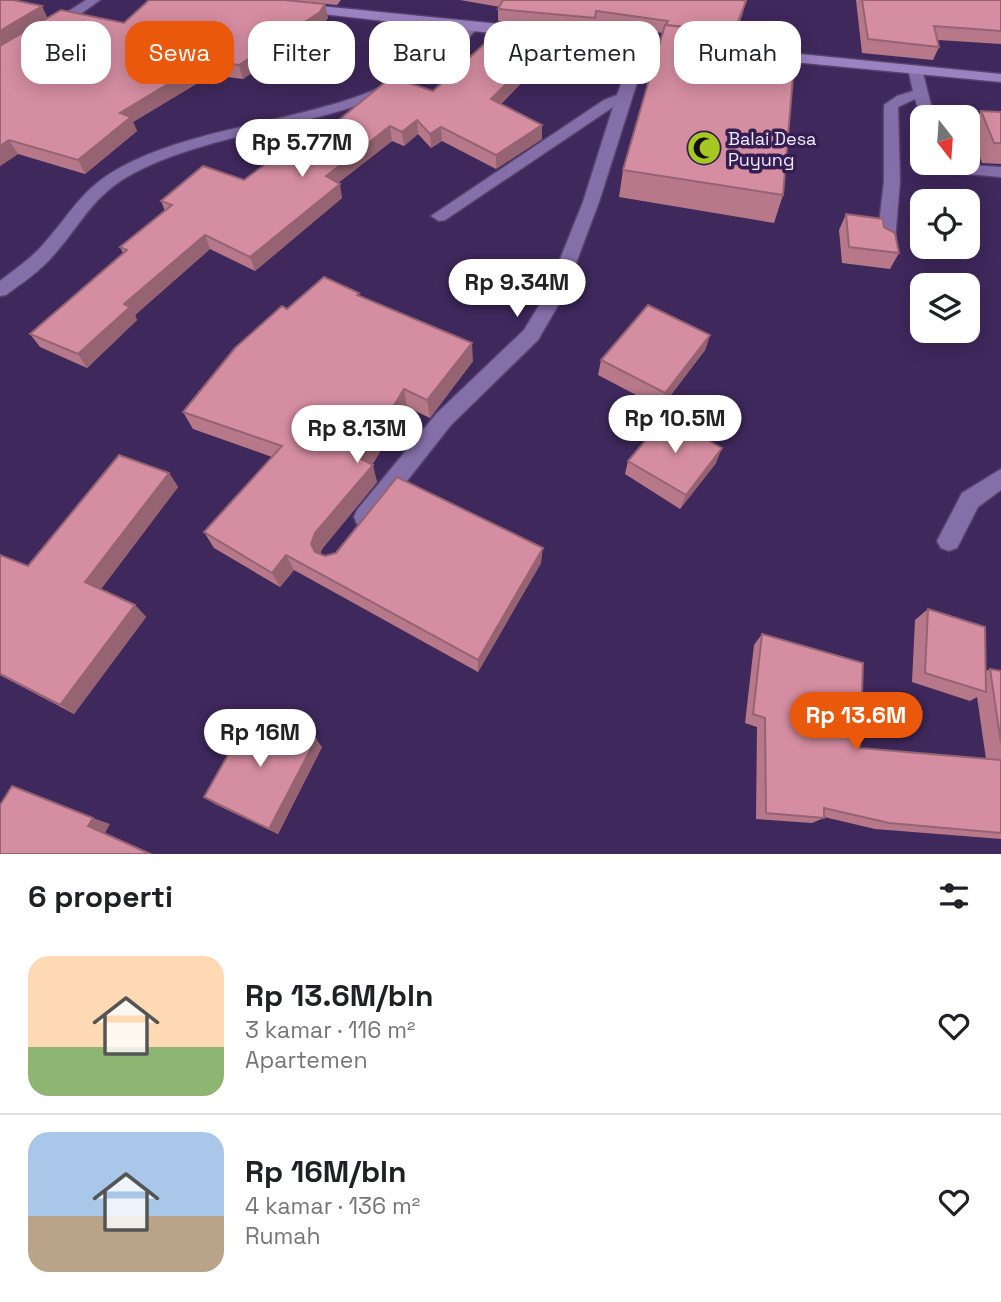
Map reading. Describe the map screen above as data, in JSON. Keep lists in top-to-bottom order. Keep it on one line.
{"places":{"mosque":["Balai Desa Puyung"]},"north":"bottom","page":{"chip":["Beli","Sewa","Filter","Baru","Apartemen","Rumah"],"price":["Rp 5.77M","Rp 9.34M","Rp 10.5M","Rp 8.13M","Rp 13.6M","Rp 16M"],"heading":"6 properti","list":[{"name":"Rp 13.6M/bln","note":"3 kamar · 116 m² · Apartemen"},{"name":"Rp 16M/bln","note":"4 kamar · 136 m² · Rumah"}]}}
